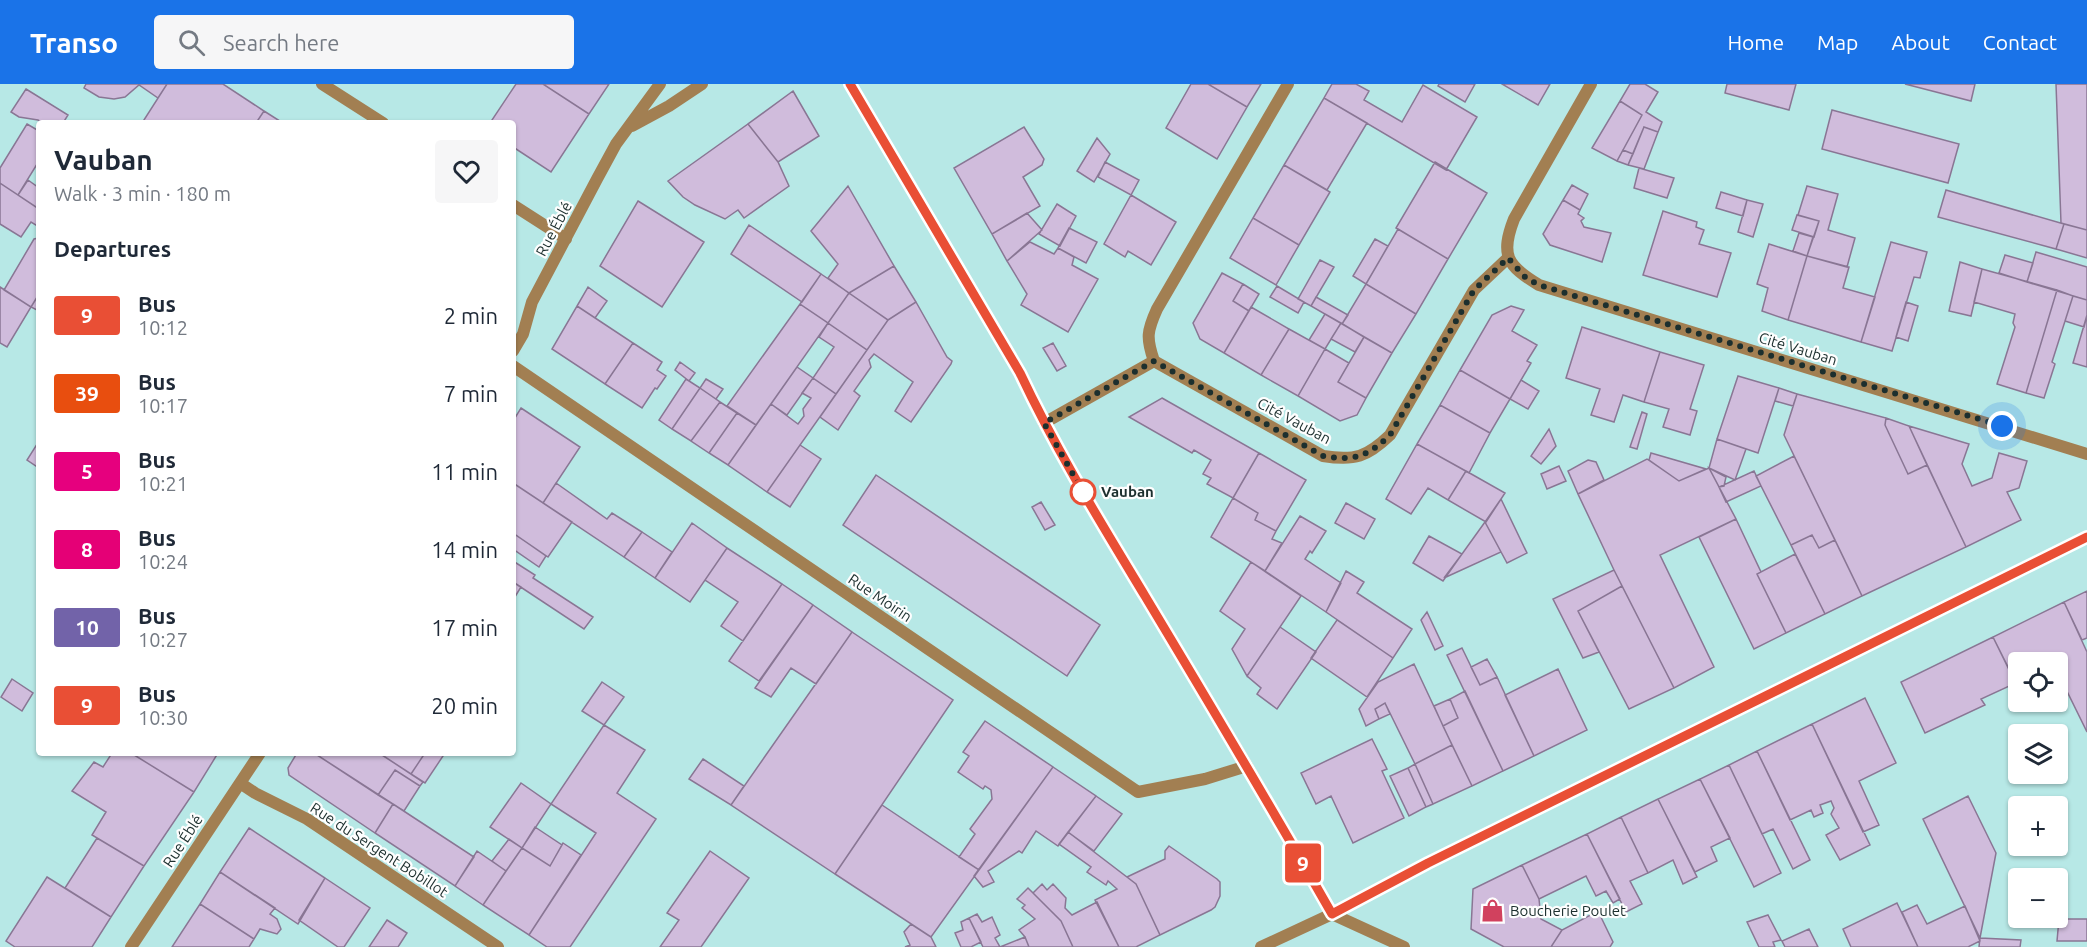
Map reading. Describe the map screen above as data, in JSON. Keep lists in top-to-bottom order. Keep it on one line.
{"streets":{"street":["Rue Éblé","Cité Vauban","Rue Moirin","Rue du Sergent Bobillot"]},"crossings":[["Rue Éblé","Rue du Sergent Bobillot"]],"places":{"other":["Vauban"],"shop":["Boucherie Poulet"]},"lines":["bus line 9"],"page":{"header":"Transo","search":"Search here","nav":["Home","Map","About","Contact"],"on_map":"9","heading":[["Vauban","Walk · 3 min · 180 m"],"Departures"],"list":[{"mark":"9","name":"Bus","note":"10:12","value":"2 min"},{"mark":"39","name":"Bus","note":"10:17","value":"7 min"},{"mark":"5","name":"Bus","note":"10:21","value":"11 min"},{"mark":"8","name":"Bus","note":"10:24","value":"14 min"},{"mark":"10","name":"Bus","note":"10:27","value":"17 min"},{"mark":"9","name":"Bus","note":"10:30","value":"20 min"}],"map_buttons":["+","−"]}}
